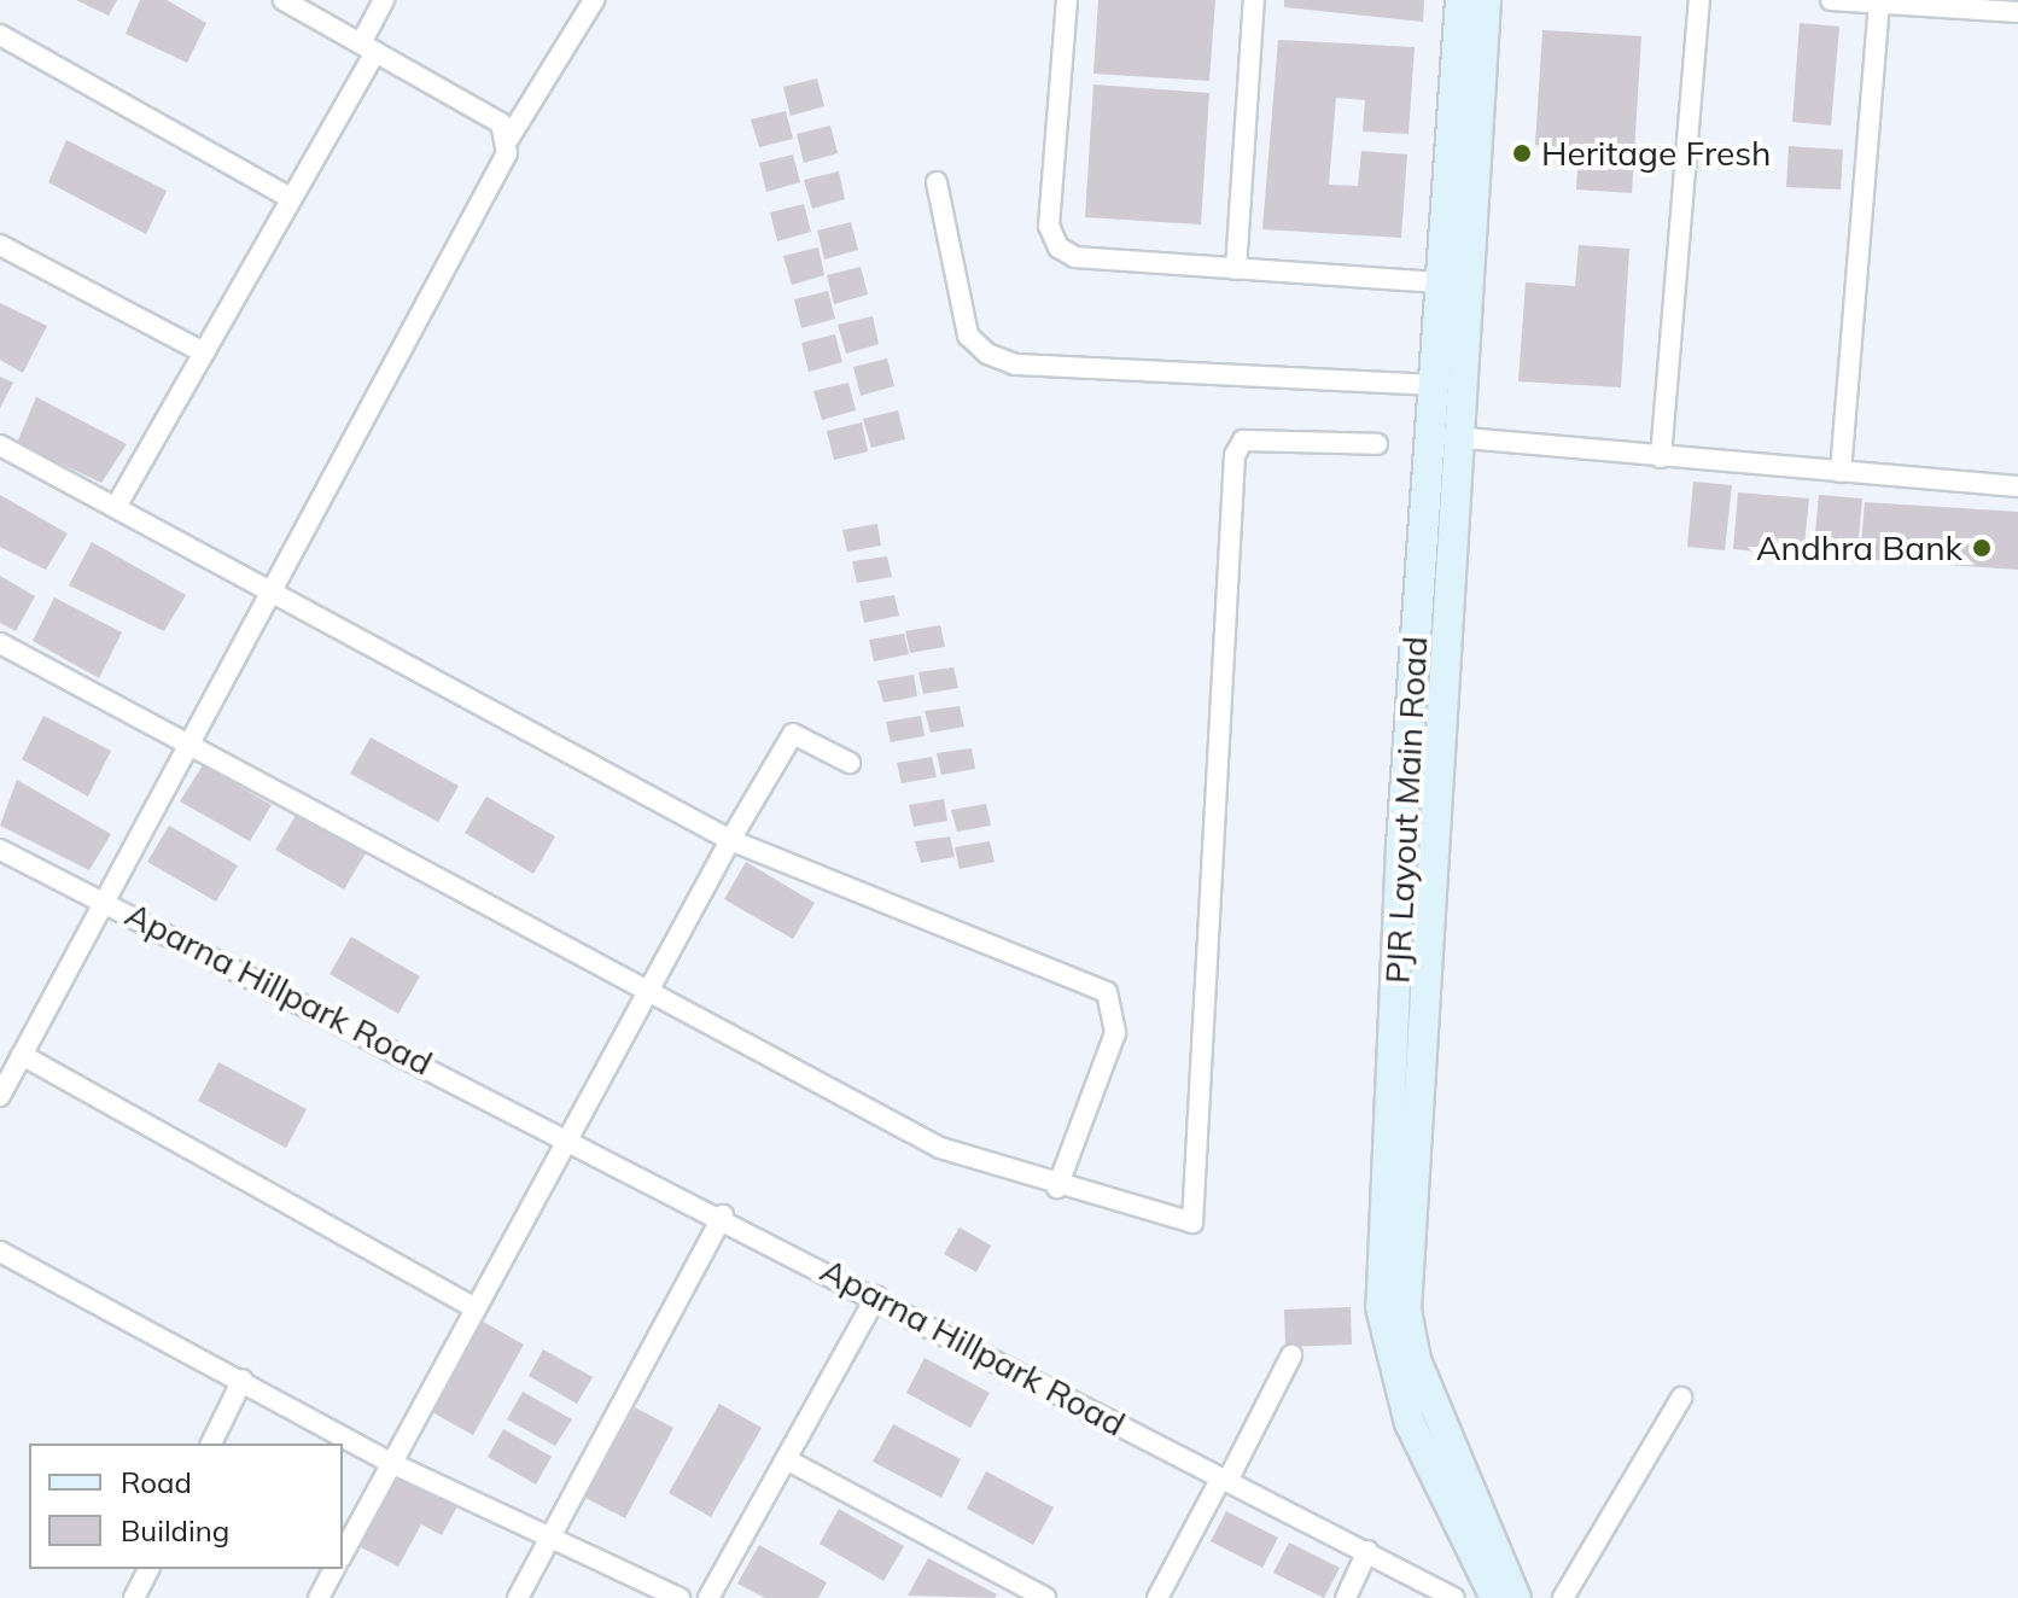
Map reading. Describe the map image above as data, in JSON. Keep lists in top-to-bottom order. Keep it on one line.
{"streets":{"street":["PJR Layout Main Road","Aparna Hillpark Road"]},"places":["Heritage Fresh","Andhra Bank"],"legend":["Road","Building"]}
